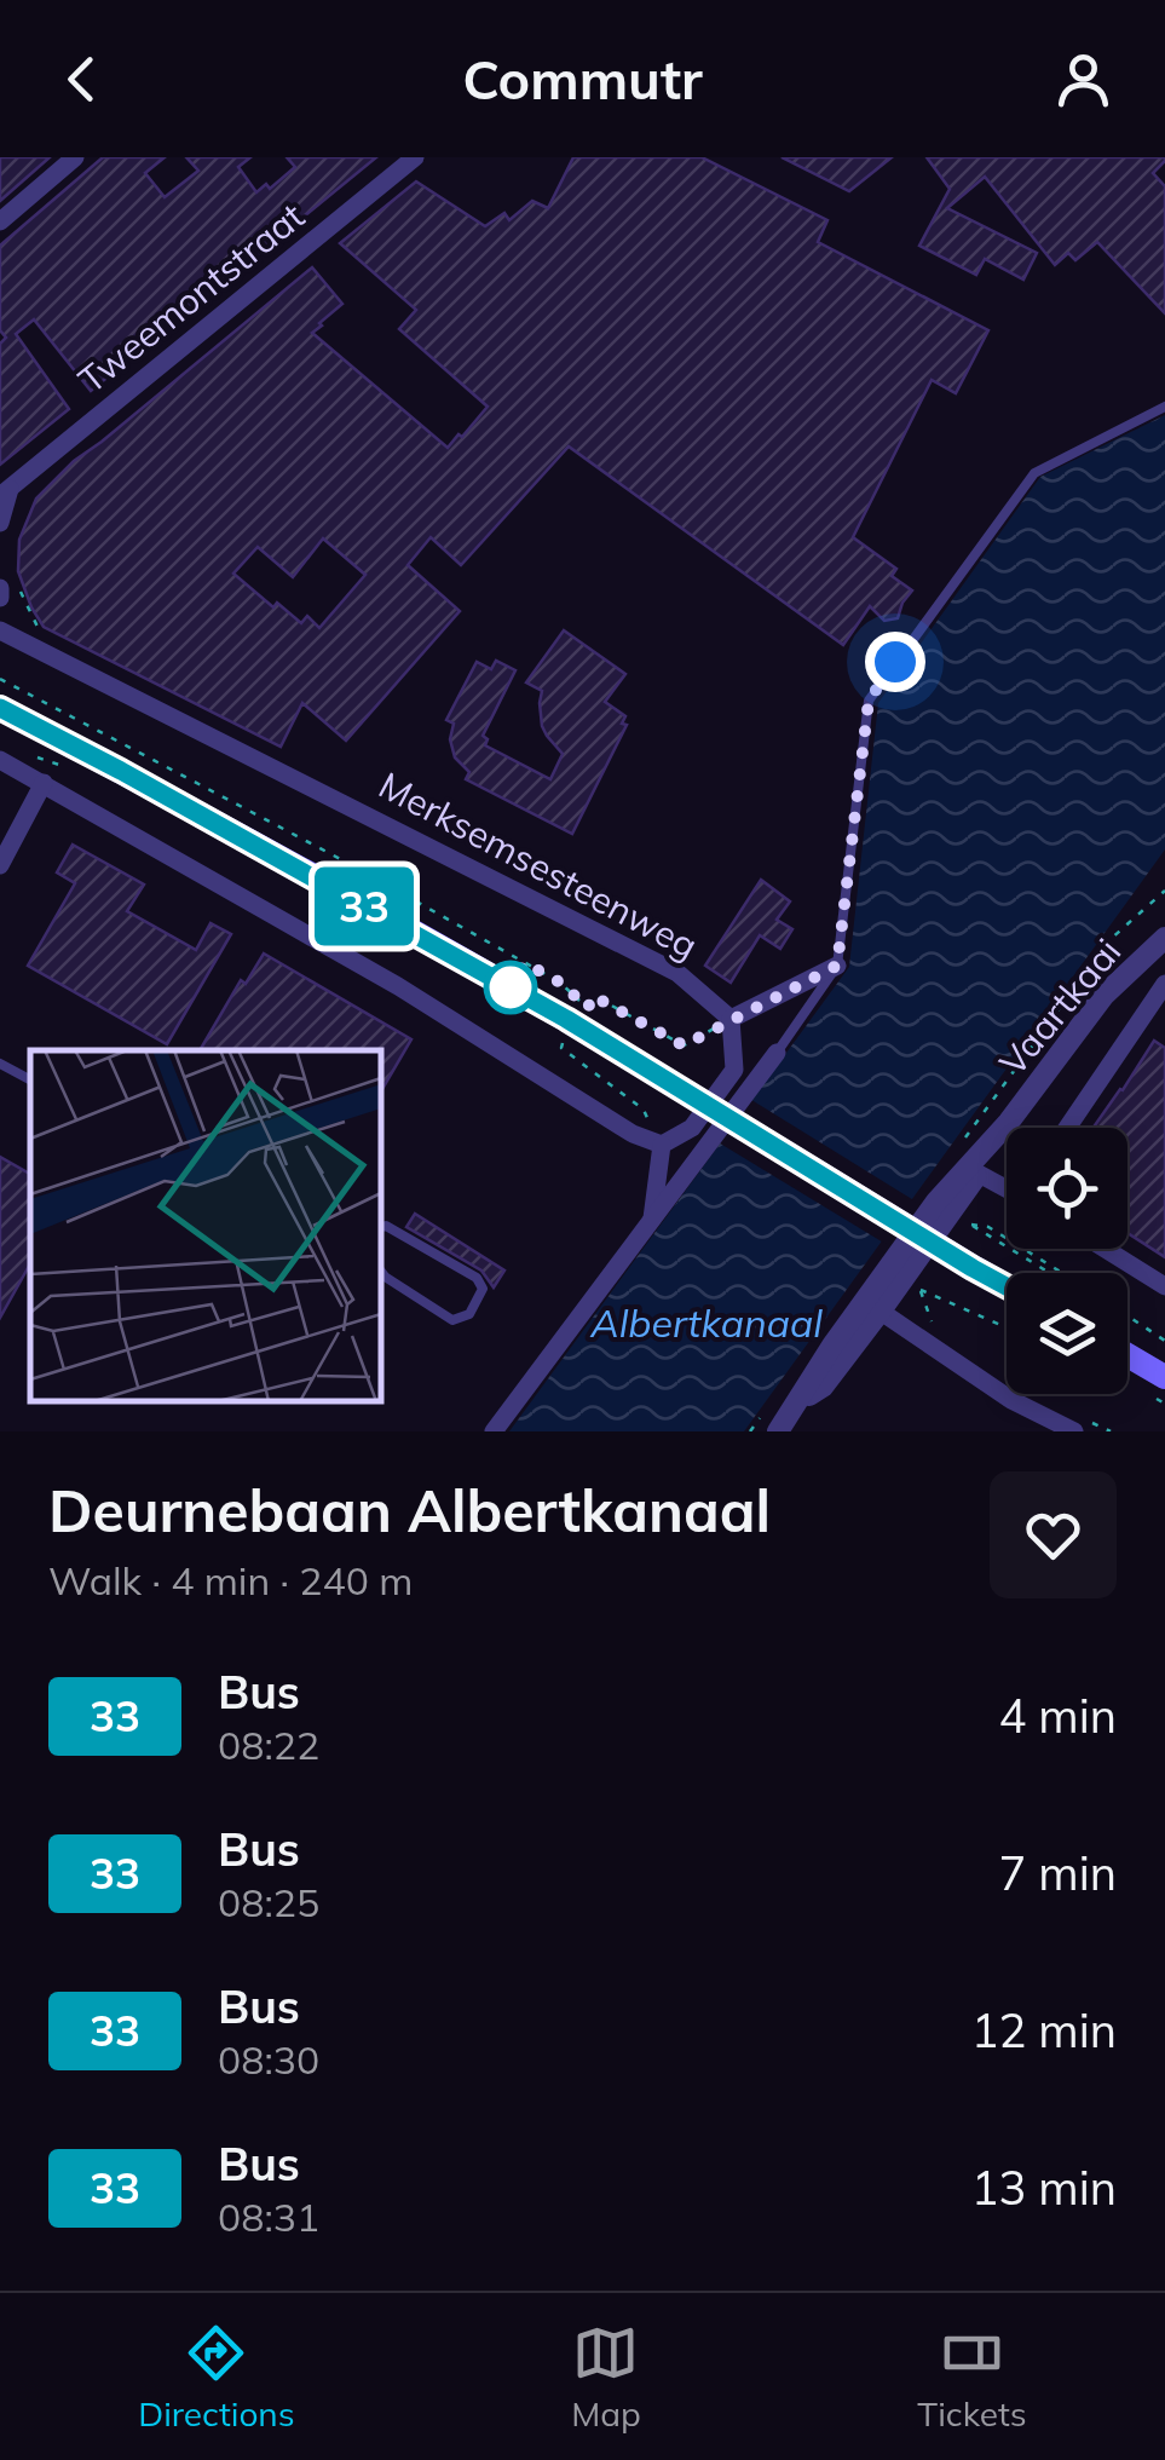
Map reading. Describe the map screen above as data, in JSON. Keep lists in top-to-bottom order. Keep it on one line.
{"streets":{"street":["Tweemontstraat","Merksemsesteenweg","Vaartkaai"]},"water":["Albertkanaal"],"lines":["bus line 33"],"page":{"header":"Commutr","on_map":"33","heading":["Deurnebaan Albertkanaal","Walk · 4 min · 240 m"],"list":[{"mark":"33","name":"Bus","note":"08:22","value":"4 min"},{"mark":"33","name":"Bus","note":"08:25","value":"7 min"},{"mark":"33","name":"Bus","note":"08:30","value":"12 min"},{"mark":"33","name":"Bus","note":"08:31","value":"13 min"}],"tabs":["Directions","Map","Tickets"]}}
